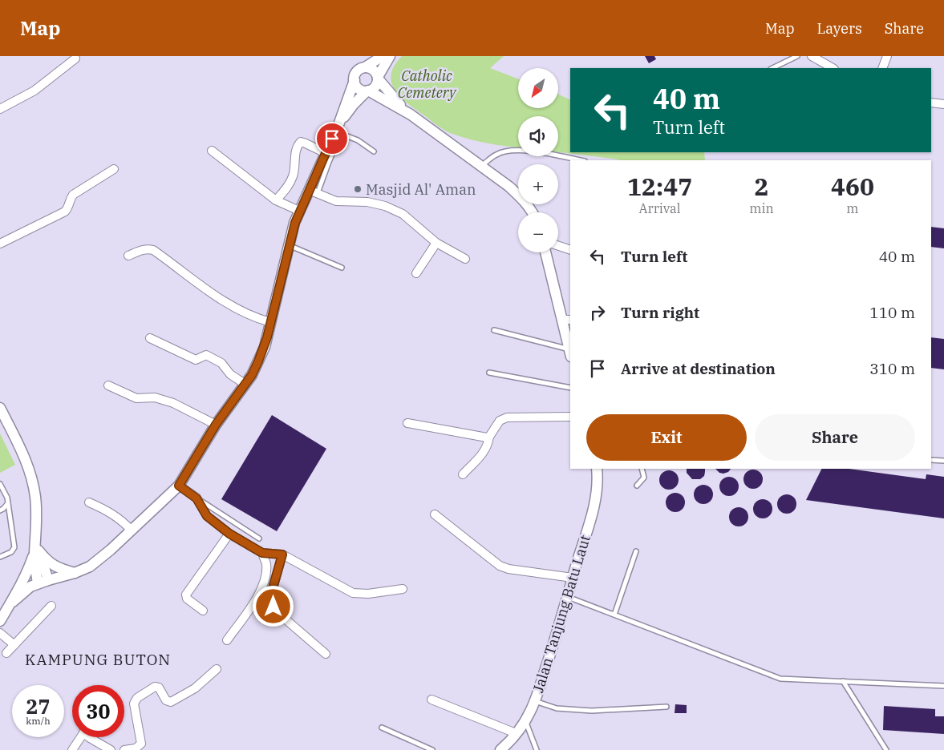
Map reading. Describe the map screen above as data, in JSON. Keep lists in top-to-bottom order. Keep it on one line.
{"streets":{"street":["Jalan Tanjung Batu Laut"]},"districts":["KAMPUNG BUTON"],"parks":["Catholic Cemetery"],"places":["Masjid Al' Aman"],"north":"bottom left","page":{"header":"Map","nav":["Map","Layers","Share"],"map_buttons":["+","−"],"turn":["40 m","Turn left"],"eta":["12:47","Arrival","2","min","460","m"],"list":[{"name":"Turn left","value":"40 m"},{"name":"Turn right","value":"110 m"},{"name":"Arrive at destination","value":"310 m"}],"buttons":["Exit","Share"],"speed":"27 km/h","limit":"30"}}
